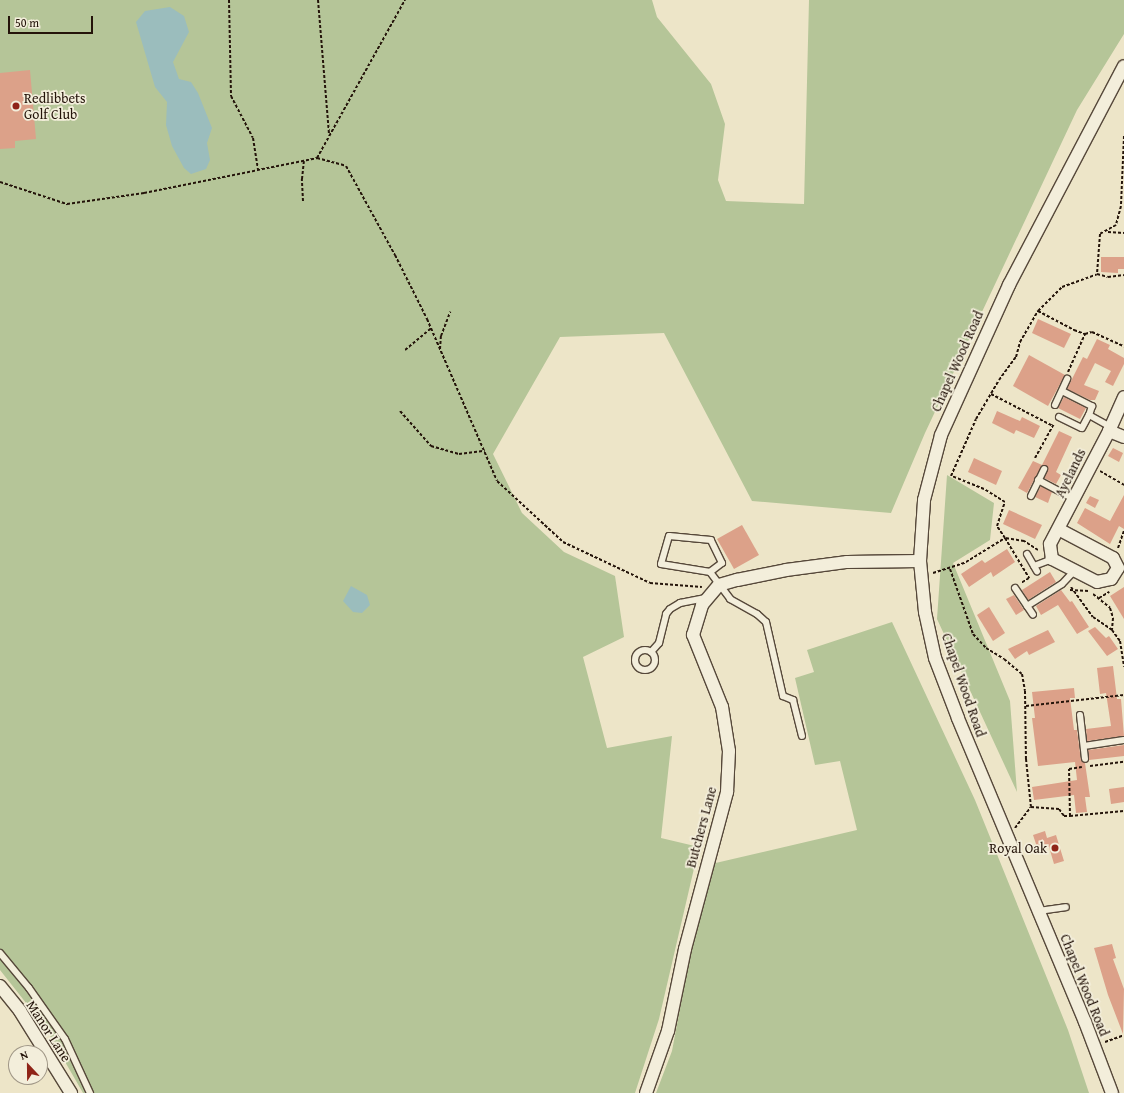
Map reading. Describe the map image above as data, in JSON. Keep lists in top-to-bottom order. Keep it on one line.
{"streets":{"street":["Chapel Wood Road","Ayelands","Butchers Lane","Manor Lane"]},"places":["Redlibbets Golf Club","Royal Oak"],"scale_bar":"50 m","north":"top"}
